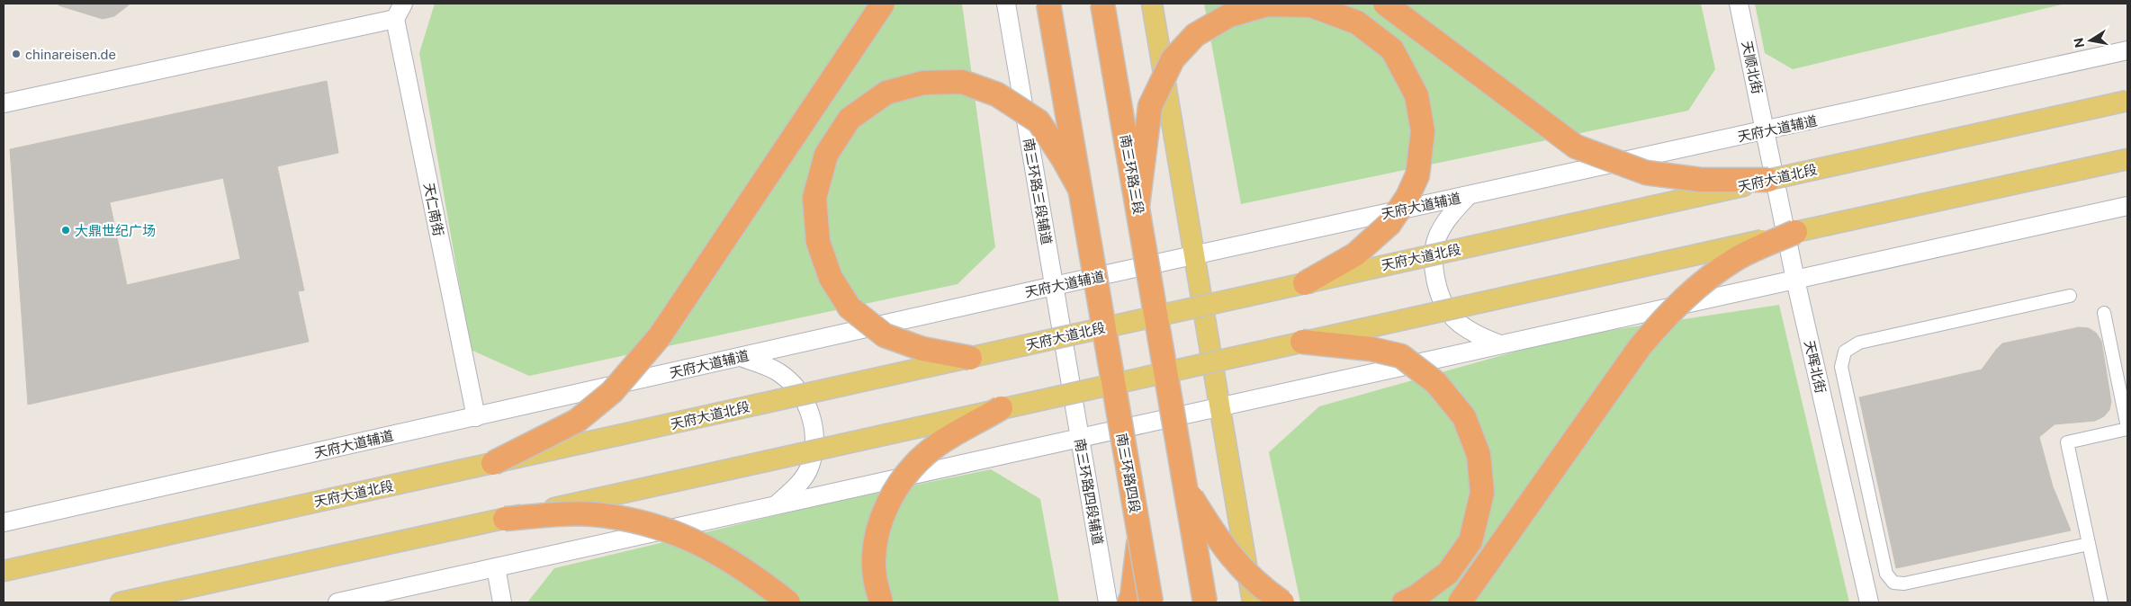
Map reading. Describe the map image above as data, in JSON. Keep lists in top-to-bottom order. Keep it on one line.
{"streets":{"highway":["南三环路三段","南三环路四段"],"main road":["天府大道北段"],"street":["天顺北街","天府大道辅道","南三环路三段辅道","天仁南街","天晖北街","南三环路四段辅道"]},"crossings":[["天顺北街","天府大道辅道"],["天顺北街","天晖北街"],["天府大道辅道","南三环路三段辅道"],["天府大道辅道","天仁南街"],["天府大道辅道","天晖北街"],["南三环路三段辅道","南三环路四段辅道"]],"places":["chinareisen.de","大鼎世纪广场"],"north":"left"}
